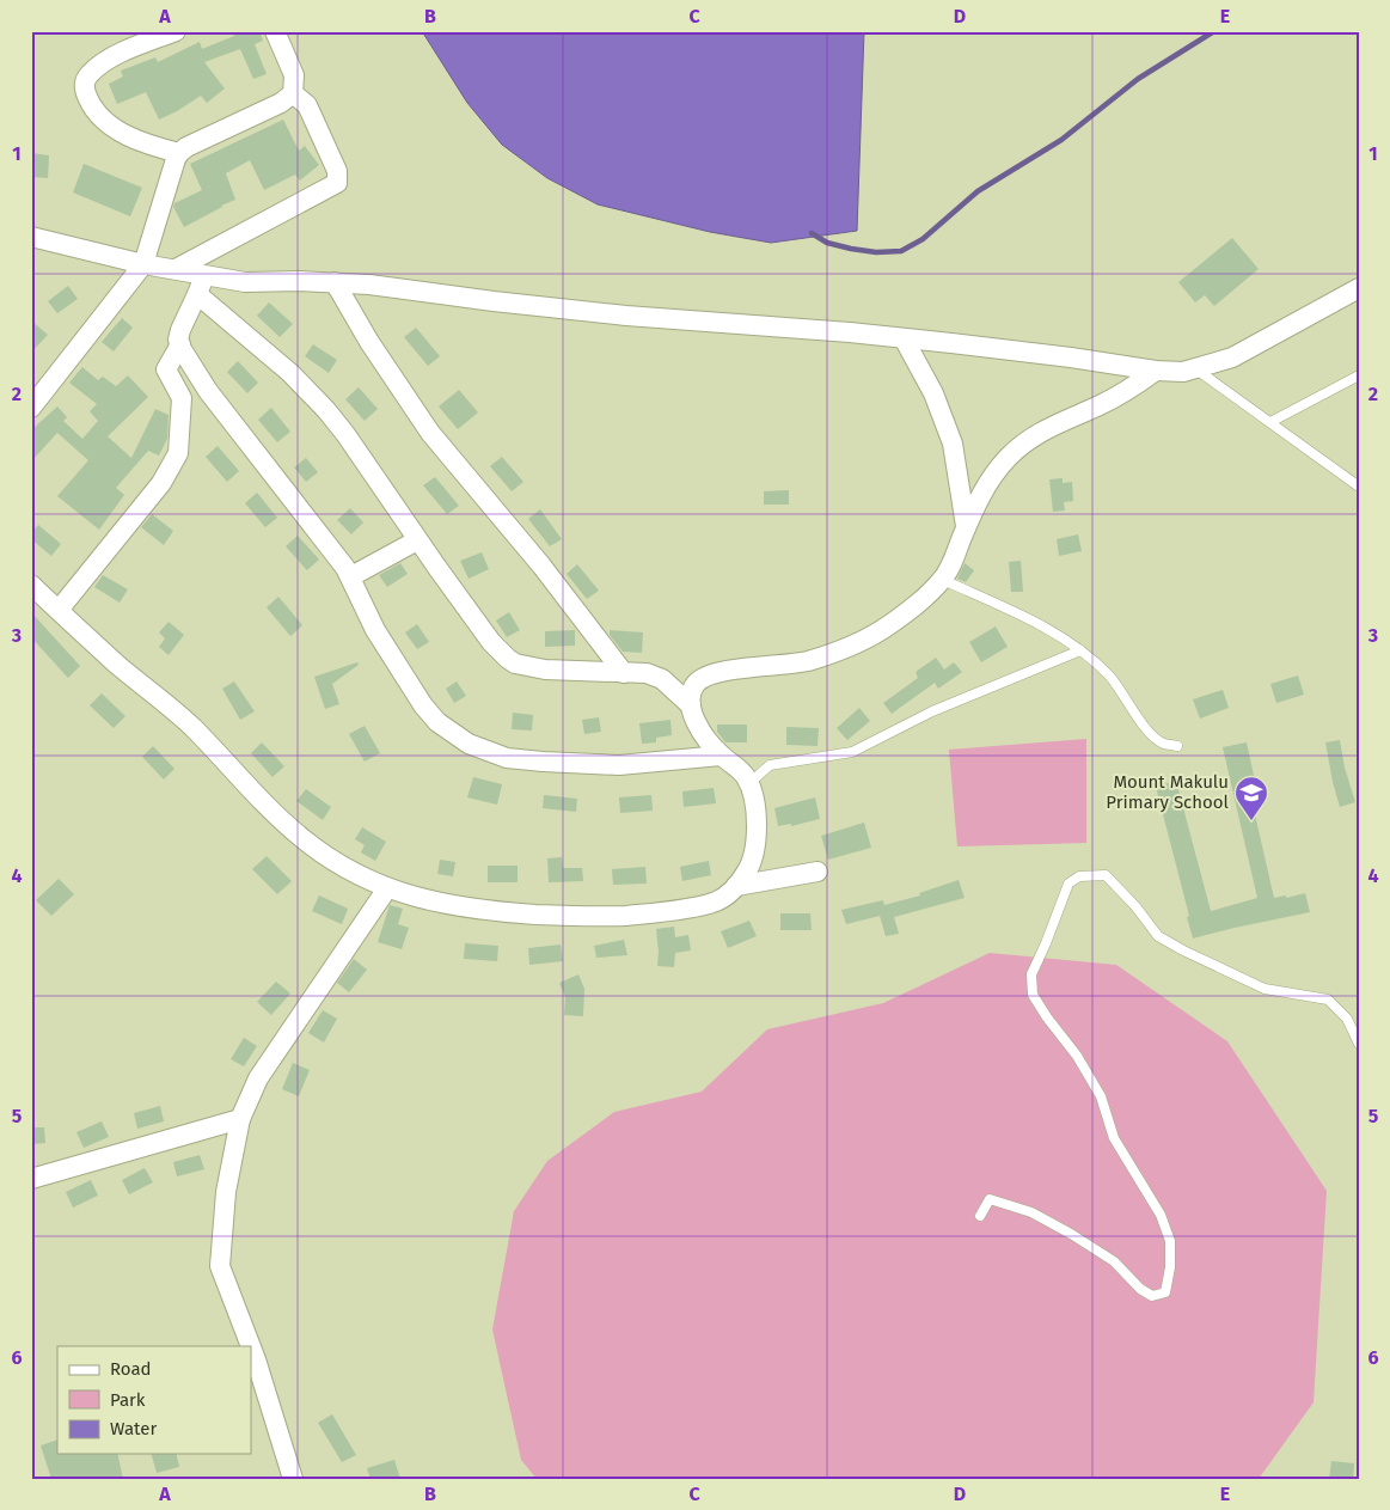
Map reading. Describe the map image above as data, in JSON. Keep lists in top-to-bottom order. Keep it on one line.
{"places":{"school or university":["Mount Makulu Primary School"]},"legend":["Road","Park","Water"],"grid":{"columns":["A","B","C","D","E"],"rows":["1","2","3","4","5","6"]}}
